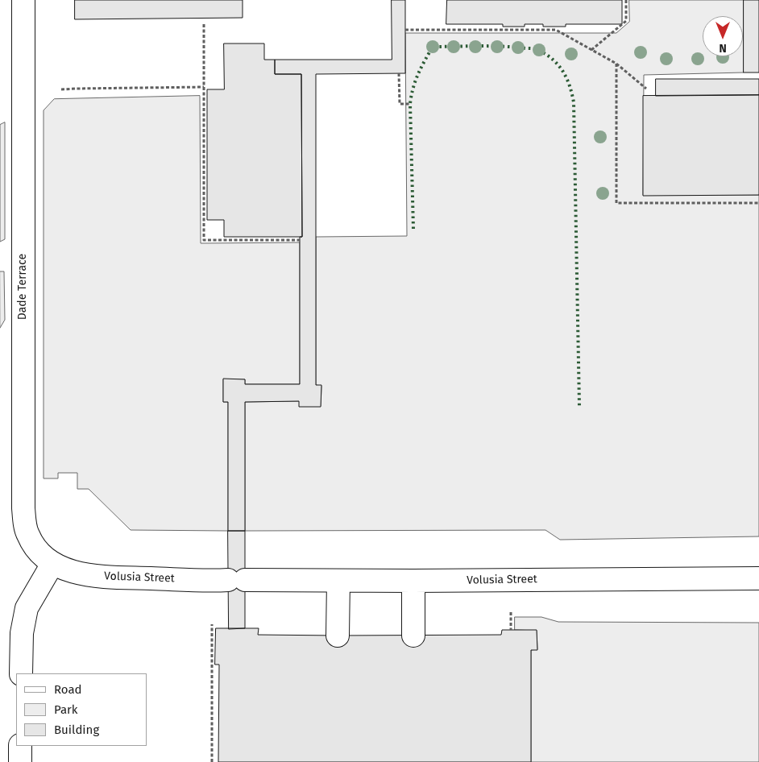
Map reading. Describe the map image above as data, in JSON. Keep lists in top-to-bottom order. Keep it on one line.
{"streets":{"street":["Dade Terrace","Volusia Street"]},"crossings":[["Dade Terrace","Volusia Street"]],"legend":["Road","Park","Building"],"north":"bottom"}
